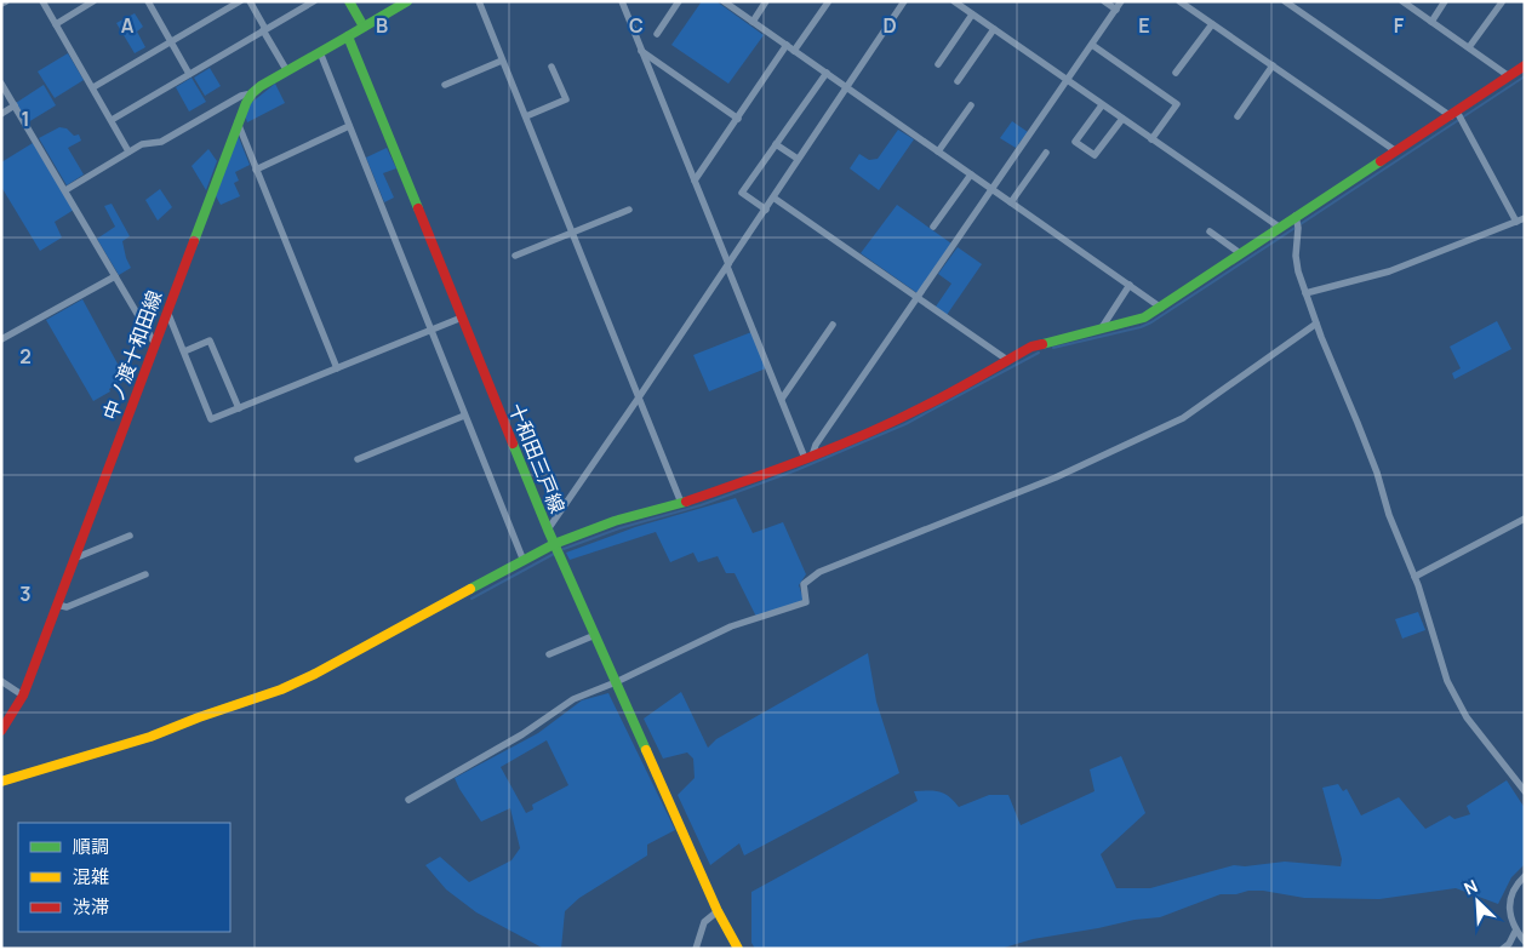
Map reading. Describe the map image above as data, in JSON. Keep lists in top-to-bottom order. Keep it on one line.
{"streets":{"main road":["中ノ渡十和田線","十和田三戸線"]},"legend":["順調","混雑","渋滞"],"north":"top left","grid":{"columns":["A","B","C","D","E","F"],"rows":["1","2","3"]}}
